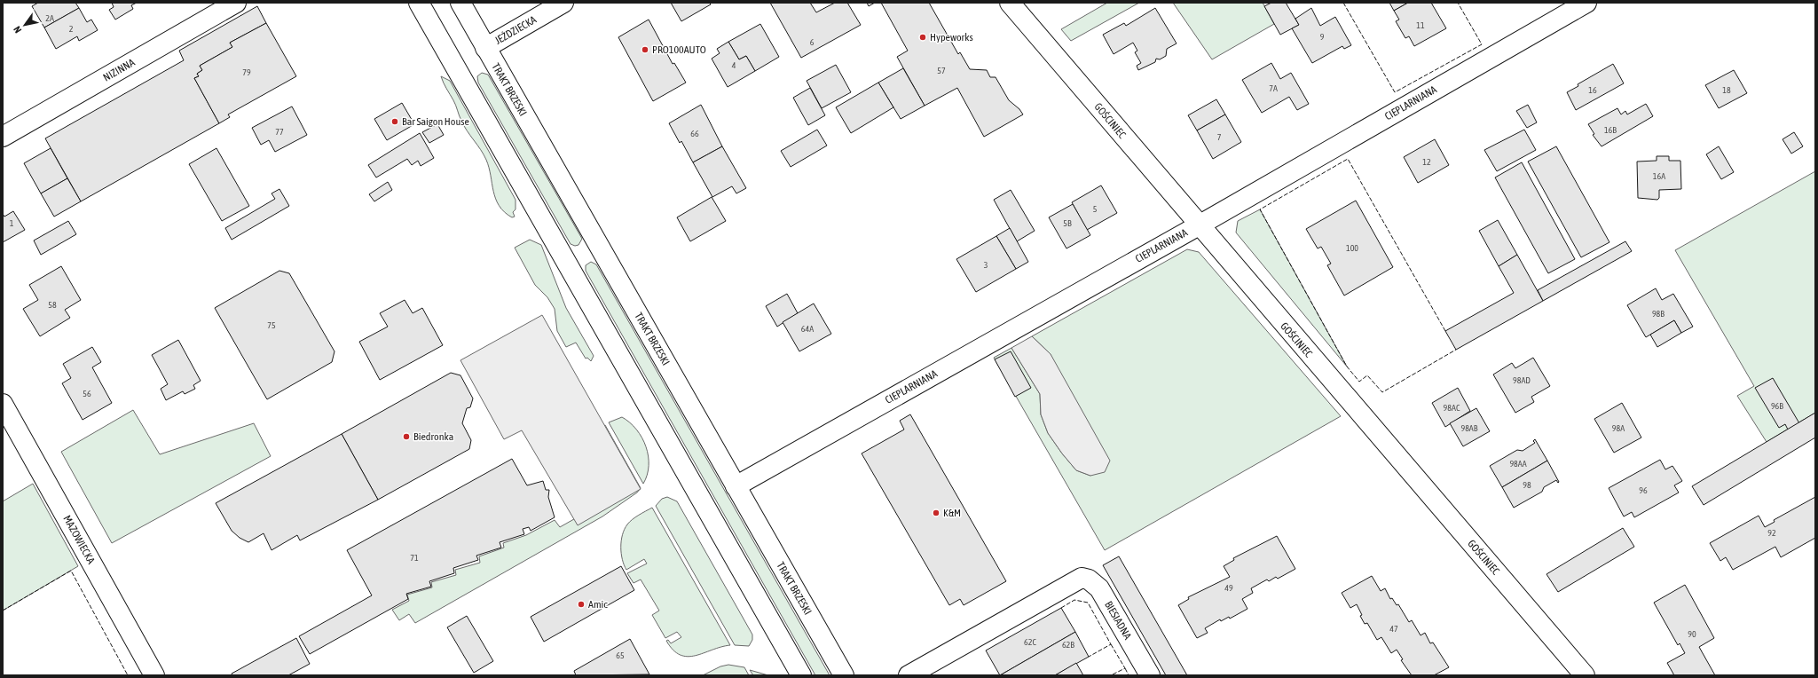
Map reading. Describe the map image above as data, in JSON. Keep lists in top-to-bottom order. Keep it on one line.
{"streets":{"street":["JEŹDZIECKA","NIZINNA","TRAKT BRZESKI","CIEPLARNIANA","GOŚCINIEC","MAZOWIECKA","BIESIADNA"]},"crossings":[["JEŹDZIECKA","TRAKT BRZESKI"],["TRAKT BRZESKI","CIEPLARNIANA"],["CIEPLARNIANA","GOŚCINIEC"]],"places":["Hypeworks","PRO100AUTO","Bar Saigon House","Biedronka","K&M","Amic"],"house_numbers":["2A","11","2","9","6","4","57","79","7A","16","18","16B","77","66","7","12","16A","5","1","5B","100","3","58","98B","75","64A","98AD","56","96B","98AC","98AB","98A","98AA","98","96","92","71","49","47","90","62C","62B","65"],"north":"bottom left"}
